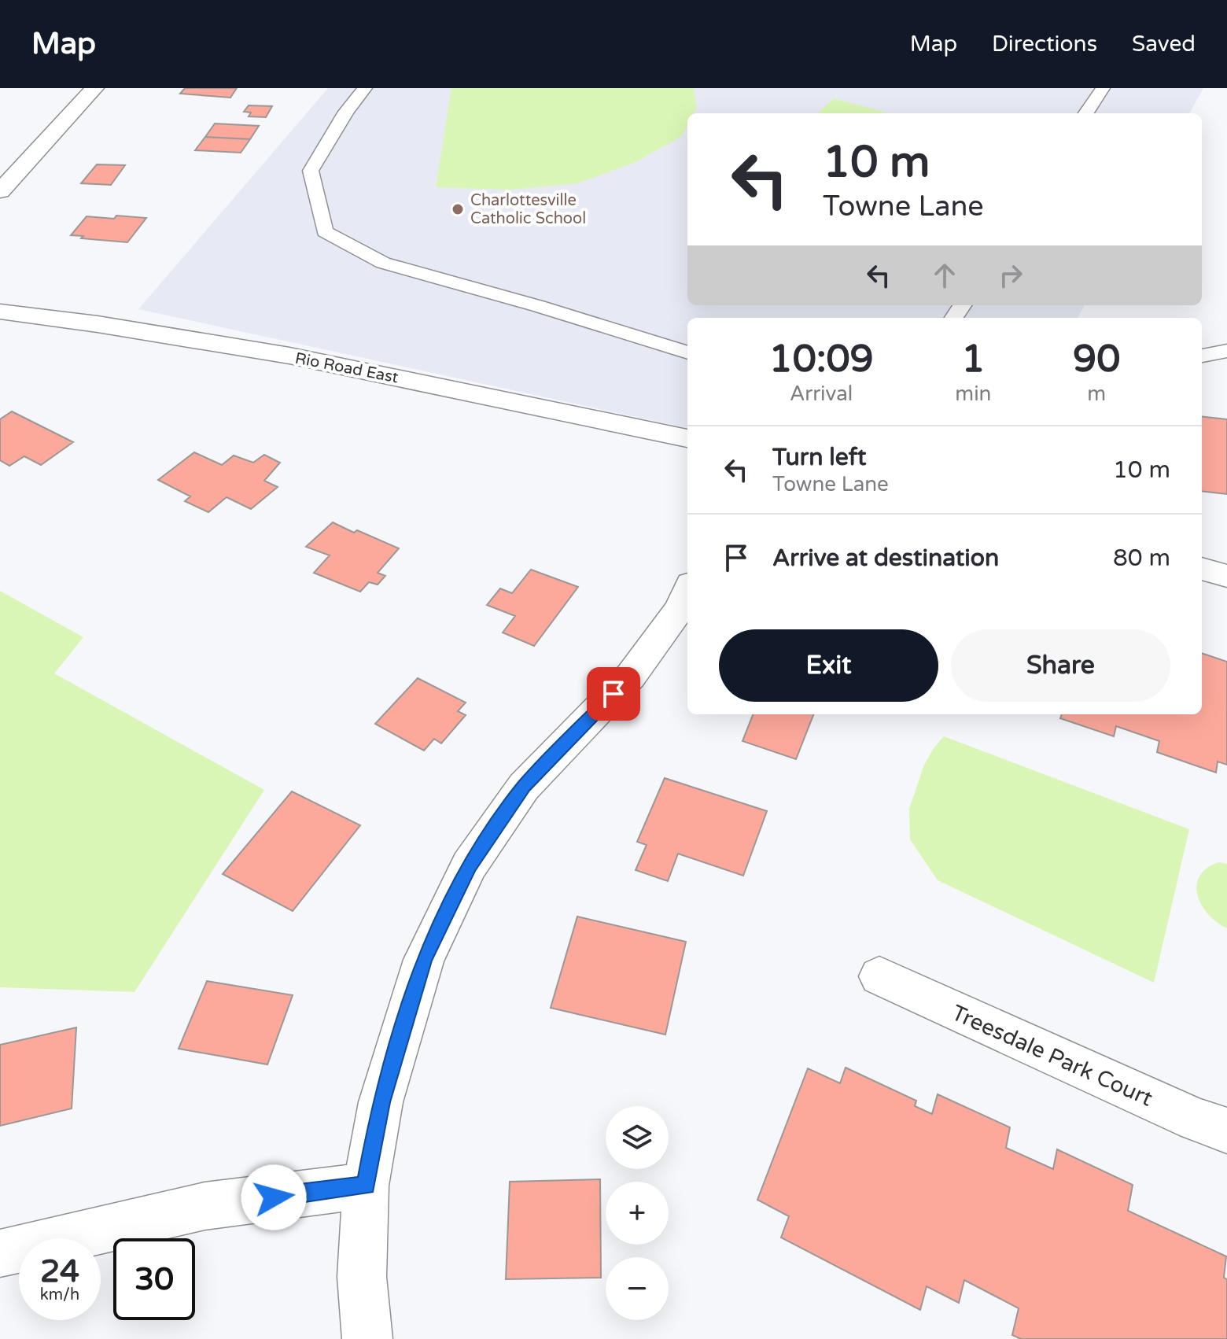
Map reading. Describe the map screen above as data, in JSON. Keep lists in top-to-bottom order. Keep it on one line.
{"streets":{"street":["Rio Road East","Treesdale Park Court"]},"places":["Charlottesville Catholic School"],"page":{"header":"Map","nav":["Map","Directions","Saved"],"turn":["10 m","Towne Lane"],"eta":["10:09","Arrival","1","min","90","m"],"list":[{"name":"Turn left","note":"Towne Lane","value":"10 m"},{"name":"Arrive at destination","value":"80 m"}],"buttons":["Exit","Share"],"map_buttons":["+","−"],"speed":"24 km/h","limit":"30"}}
